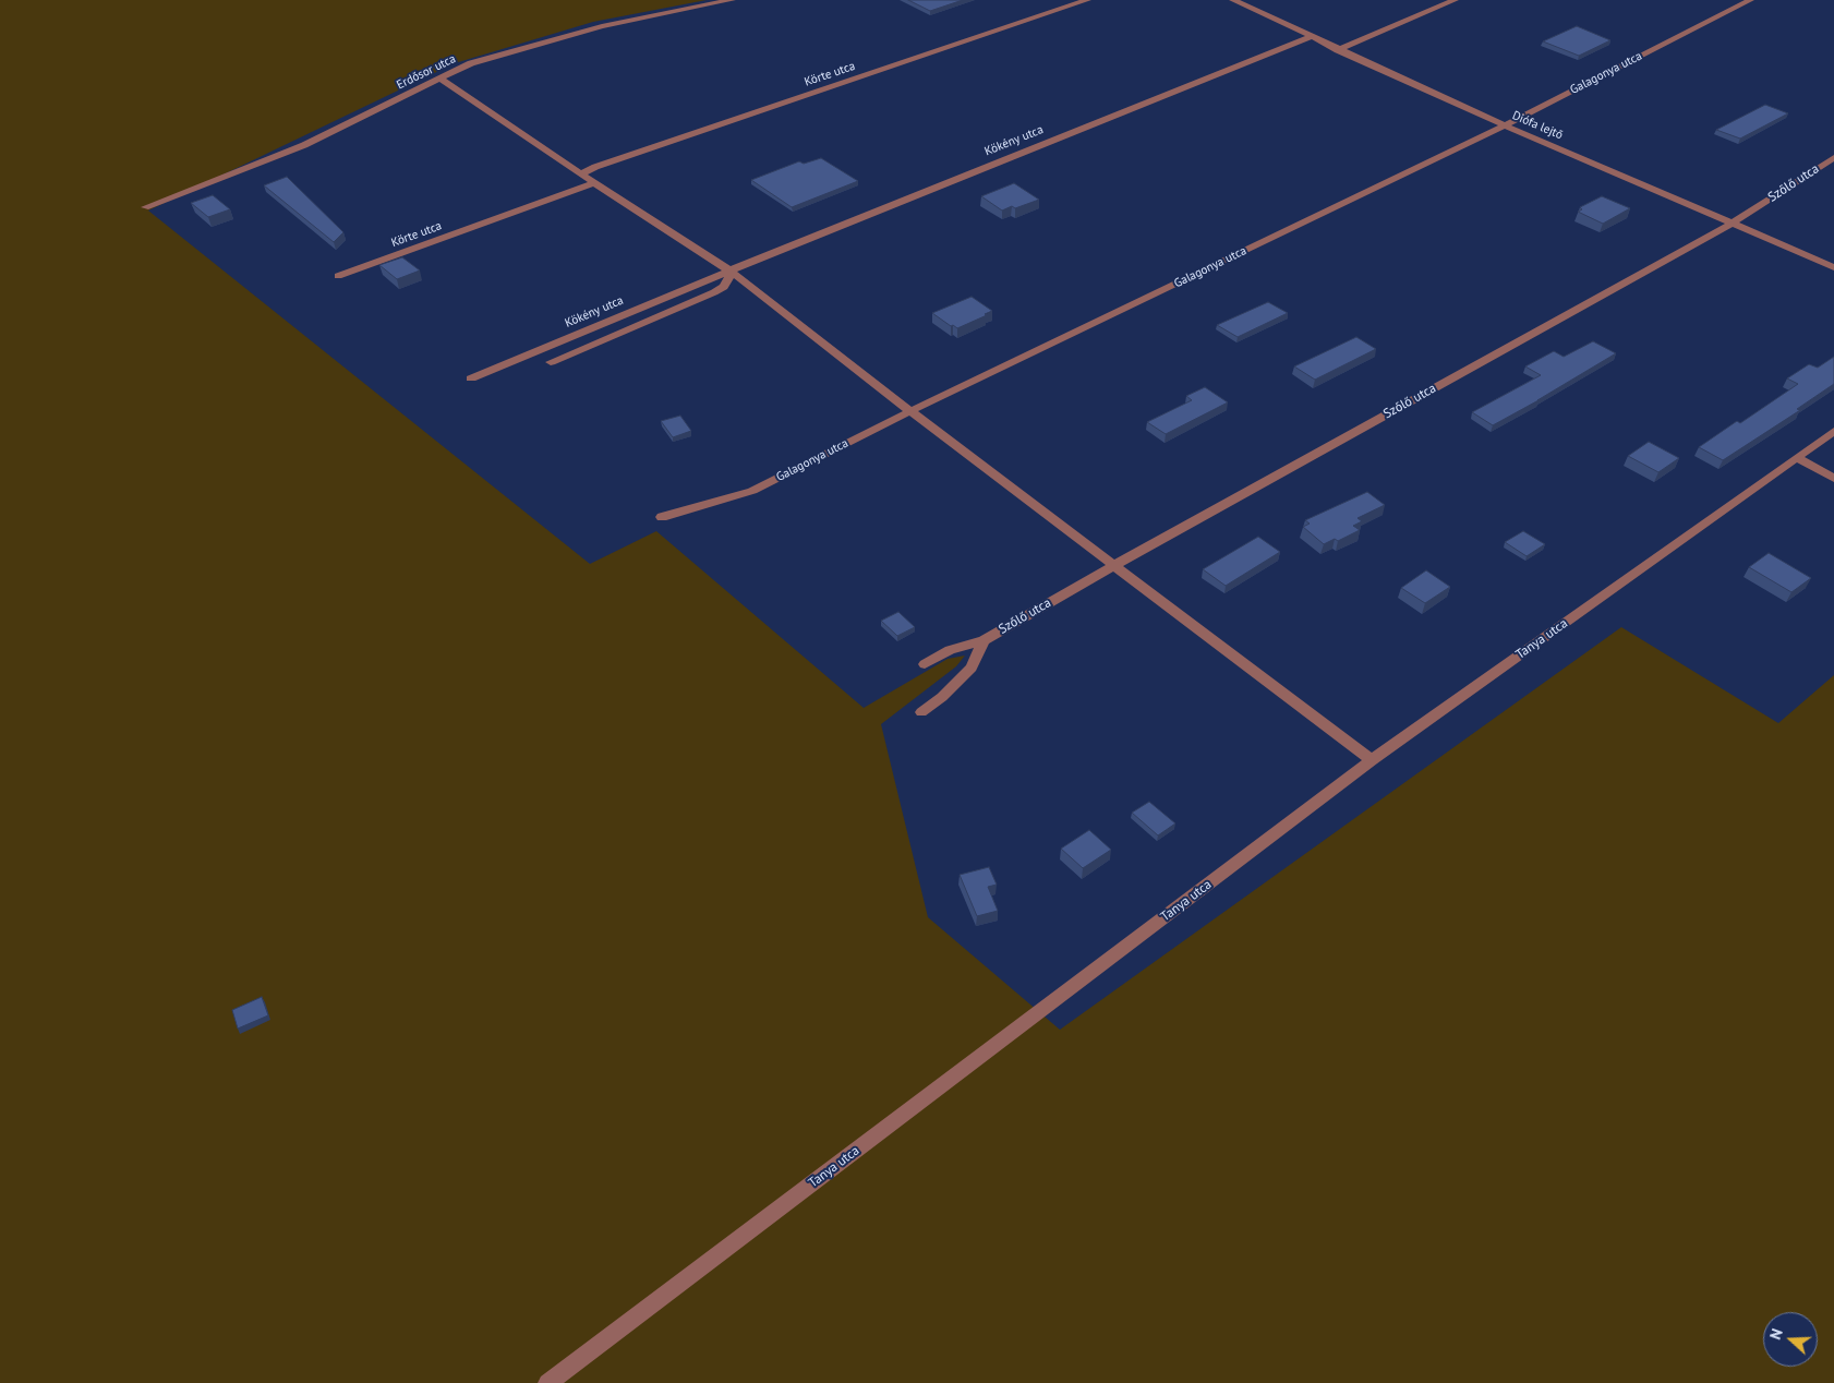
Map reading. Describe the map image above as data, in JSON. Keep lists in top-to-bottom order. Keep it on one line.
{"streets":{"street":["Erdősor utca","Galagonya utca","Körte utca","Diófa lejtő","Kökény utca","Szőlő utca","Tanya utca"]},"crossings":[["Galagonya utca","Diófa lejtő"],["Diófa lejtő","Kökény utca"],["Diófa lejtő","Szőlő utca"]],"north":"left"}
